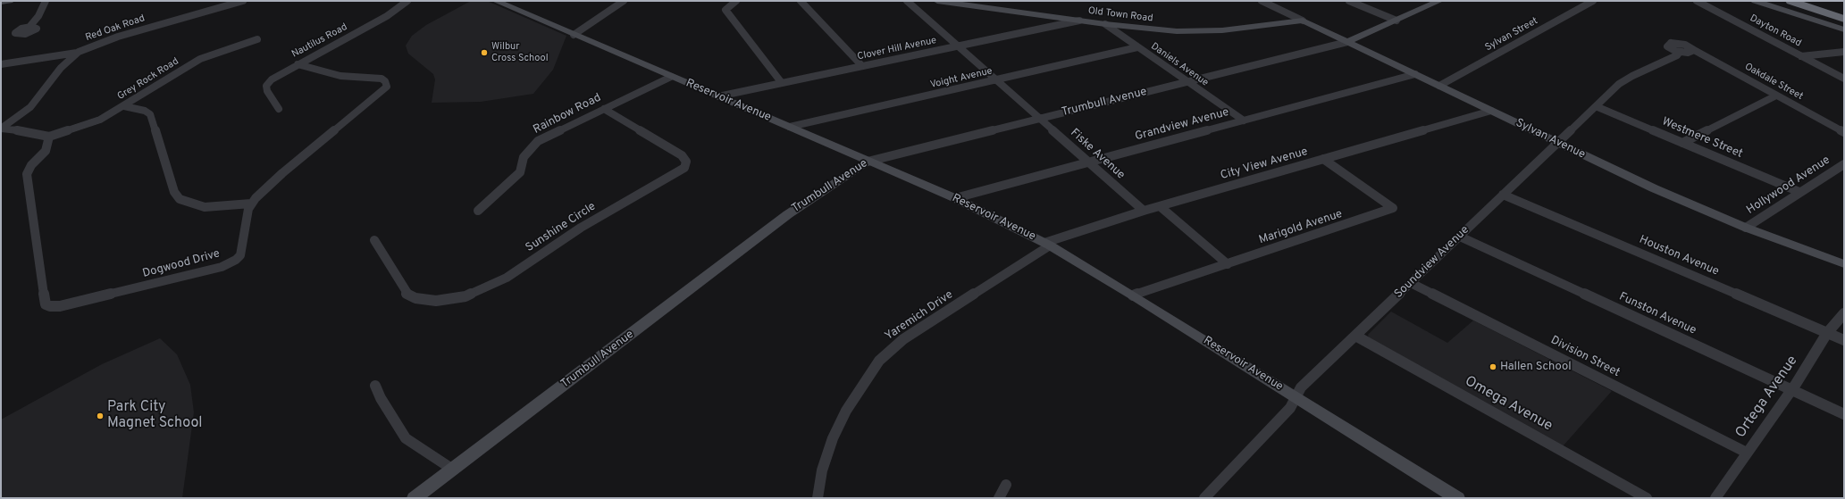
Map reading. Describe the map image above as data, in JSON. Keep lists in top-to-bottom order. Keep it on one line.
{"streets":{"main road":["Old Town Road","Reservoir Avenue","Trumbull Avenue","Sylvan Avenue"],"street":["Red Oak Road","Dayton Road","Sylvan Street","Nautilus Road","Clover Hill Avenue","Daniels Avenue","Voight Avenue","Grey Rock Road","Oakdale Street","Rainbow Road","Grandview Avenue","Westmere Street","Fiske Avenue","City View Avenue","Hollywood Avenue","Sunshine Circle","Marigold Avenue","Houston Avenue","Soundview Avenue","Dogwood Drive","Funston Avenue","Yaremich Drive","Division Street","Ortega Avenue","Omega Avenue"]},"crossings":[["Old Town Road","Clover Hill Avenue"],["Old Town Road","Daniels Avenue"],["Old Town Road","Sylvan Avenue"],["Sylvan Street","Sylvan Avenue"],["Clover Hill Avenue","Reservoir Avenue"],["Clover Hill Avenue","Fiske Avenue"],["Daniels Avenue","Voight Avenue"],["Daniels Avenue","Trumbull Avenue"],["Daniels Avenue","Grandview Avenue"],["Voight Avenue","Reservoir Avenue"],["Voight Avenue","Fiske Avenue"],["Grey Rock Road","Dogwood Drive"],["Oakdale Street","Soundview Avenue"],["Reservoir Avenue","Trumbull Avenue"],["Reservoir Avenue","Rainbow Road"],["Reservoir Avenue","Grandview Avenue"],["Reservoir Avenue","City View Avenue"],["Reservoir Avenue","Marigold Avenue"],["Reservoir Avenue","Soundview Avenue"],["Reservoir Avenue","Yaremich Drive"],["Trumbull Avenue","Sylvan Avenue"],["Trumbull Avenue","Fiske Avenue"],["Rainbow Road","Sunshine Circle"],["Grandview Avenue","Sylvan Avenue"],["Grandview Avenue","Fiske Avenue"],["Westmere Street","Hollywood Avenue"],["Westmere Street","Soundview Avenue"],["Sylvan Avenue","City View Avenue"],["Sylvan Avenue","Hollywood Avenue"],["Sylvan Avenue","Soundview Avenue"],["Fiske Avenue","City View Avenue"],["City View Avenue","Marigold Avenue"],["City View Avenue","Yaremich Drive"],["Houston Avenue","Soundview Avenue"],["Houston Avenue","Ortega Avenue"],["Soundview Avenue","Funston Avenue"],["Soundview Avenue","Division Street"],["Soundview Avenue","Omega Avenue"],["Funston Avenue","Ortega Avenue"],["Division Street","Ortega Avenue"]],"places":["Wilbur Cross School","Hallen School","Park City Magnet School"]}
